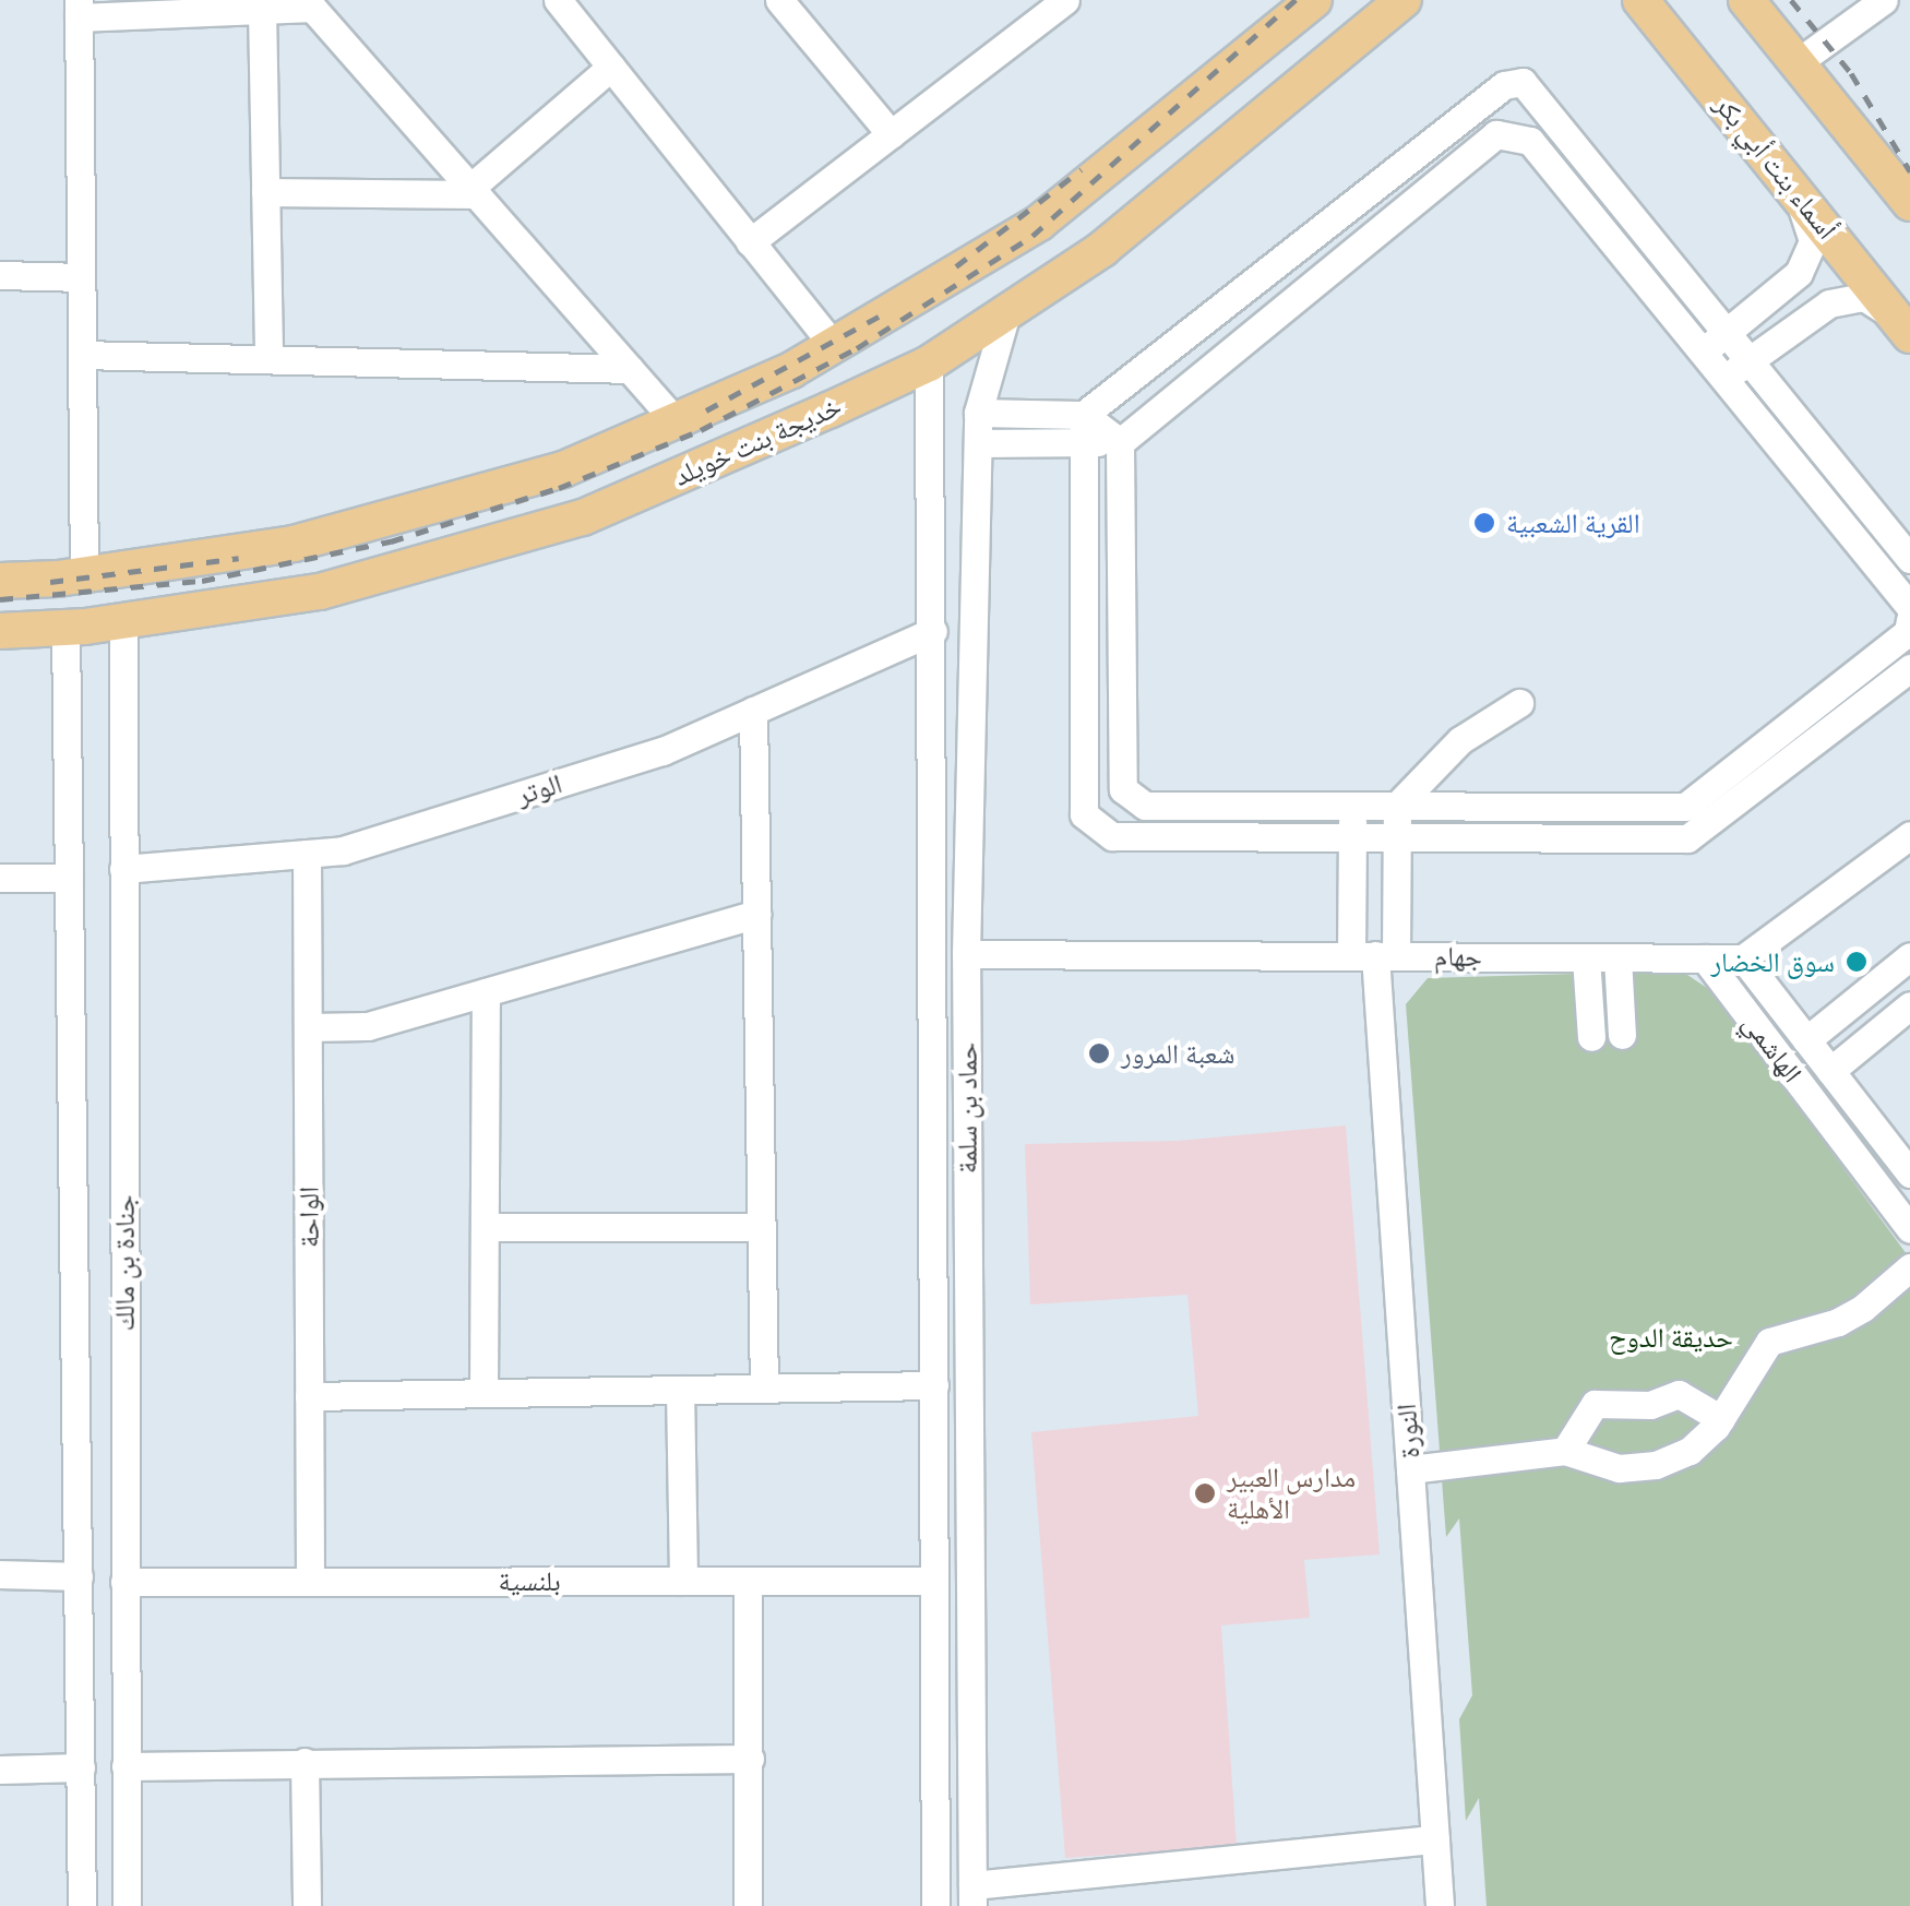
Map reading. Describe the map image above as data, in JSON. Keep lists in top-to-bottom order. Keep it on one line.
{"streets":{"main road":["أسماء بنت أبي بكر","خديجة بنت خويلد"],"street":["الوتر","جهام","الهاشمي","حماد بن سلمة","الواحة","جنادة بن مالك","النورة","بلنسية"]},"crossings":[["خديجة بنت خويلد","حماد بن سلمة"],["خديجة بنت خويلد","جنادة بن مالك"],["الوتر","حماد بن سلمة"],["الوتر","الواحة"],["الوتر","جنادة بن مالك"],["جهام","الهاشمي"],["جهام","حماد بن سلمة"],["جهام","النورة"],["حماد بن سلمة","بلنسية"],["الواحة","بلنسية"],["جنادة بن مالك","بلنسية"]],"parks":["حديقة الدوح"],"places":["القرية الشعبية","سوق الخضار","شعبة المرور","مدارس العبير الأهلية"]}
